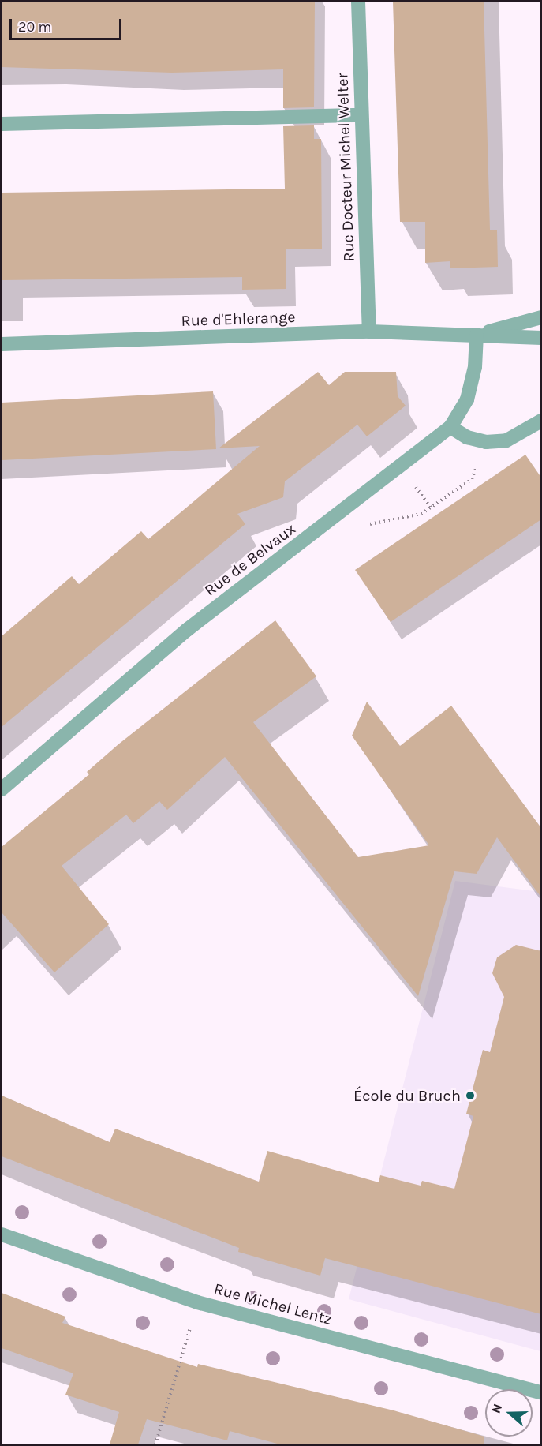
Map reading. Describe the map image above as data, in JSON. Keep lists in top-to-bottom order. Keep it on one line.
{"streets":{"street":["Rue Docteur Michel Welter","Rue d'Ehlerange","Rue de Belvaux","Rue Michel Lentz"]},"crossings":[["Rue Docteur Michel Welter","Rue d'Ehlerange"],["Rue d'Ehlerange","Rue de Belvaux"]],"places":["École du Bruch"],"scale_bar":"20 m","north":"left"}
